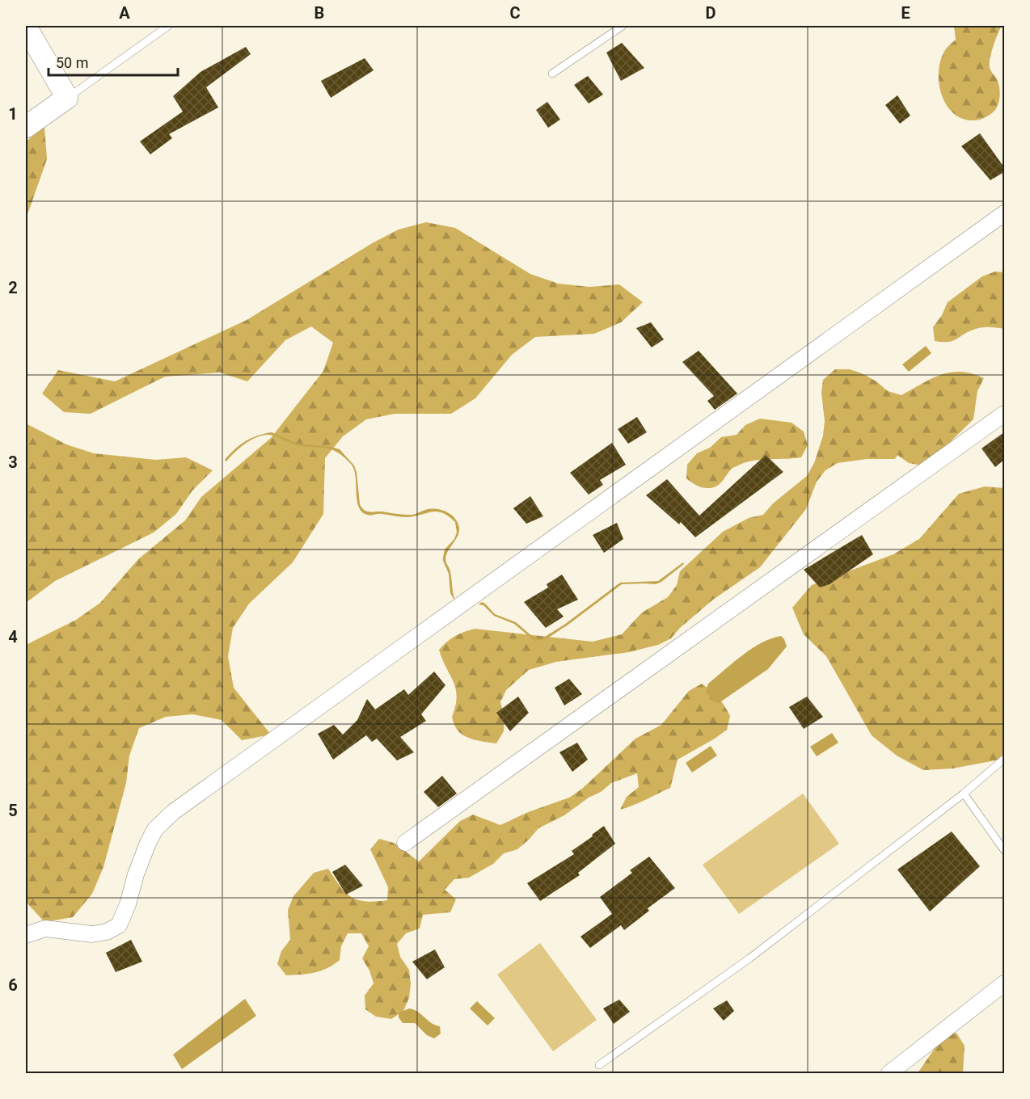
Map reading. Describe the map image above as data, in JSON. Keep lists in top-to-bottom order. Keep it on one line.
{"scale_bar":"50 m","grid":{"columns":["A","B","C","D","E"],"rows":["1","2","3","4","5","6"]}}
